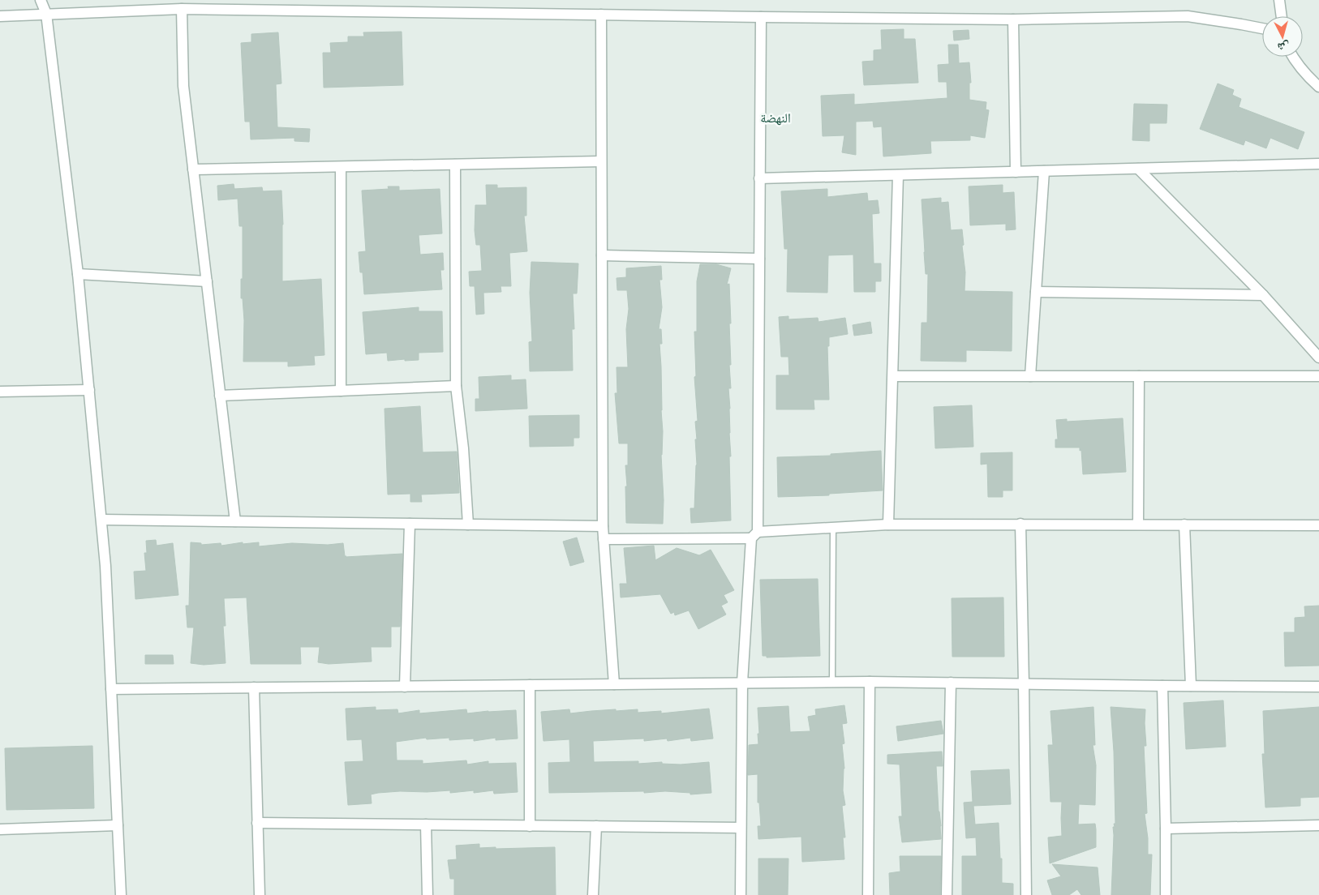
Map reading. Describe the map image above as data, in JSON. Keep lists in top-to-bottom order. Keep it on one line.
{"districts":["النهضة"],"north":"bottom"}
